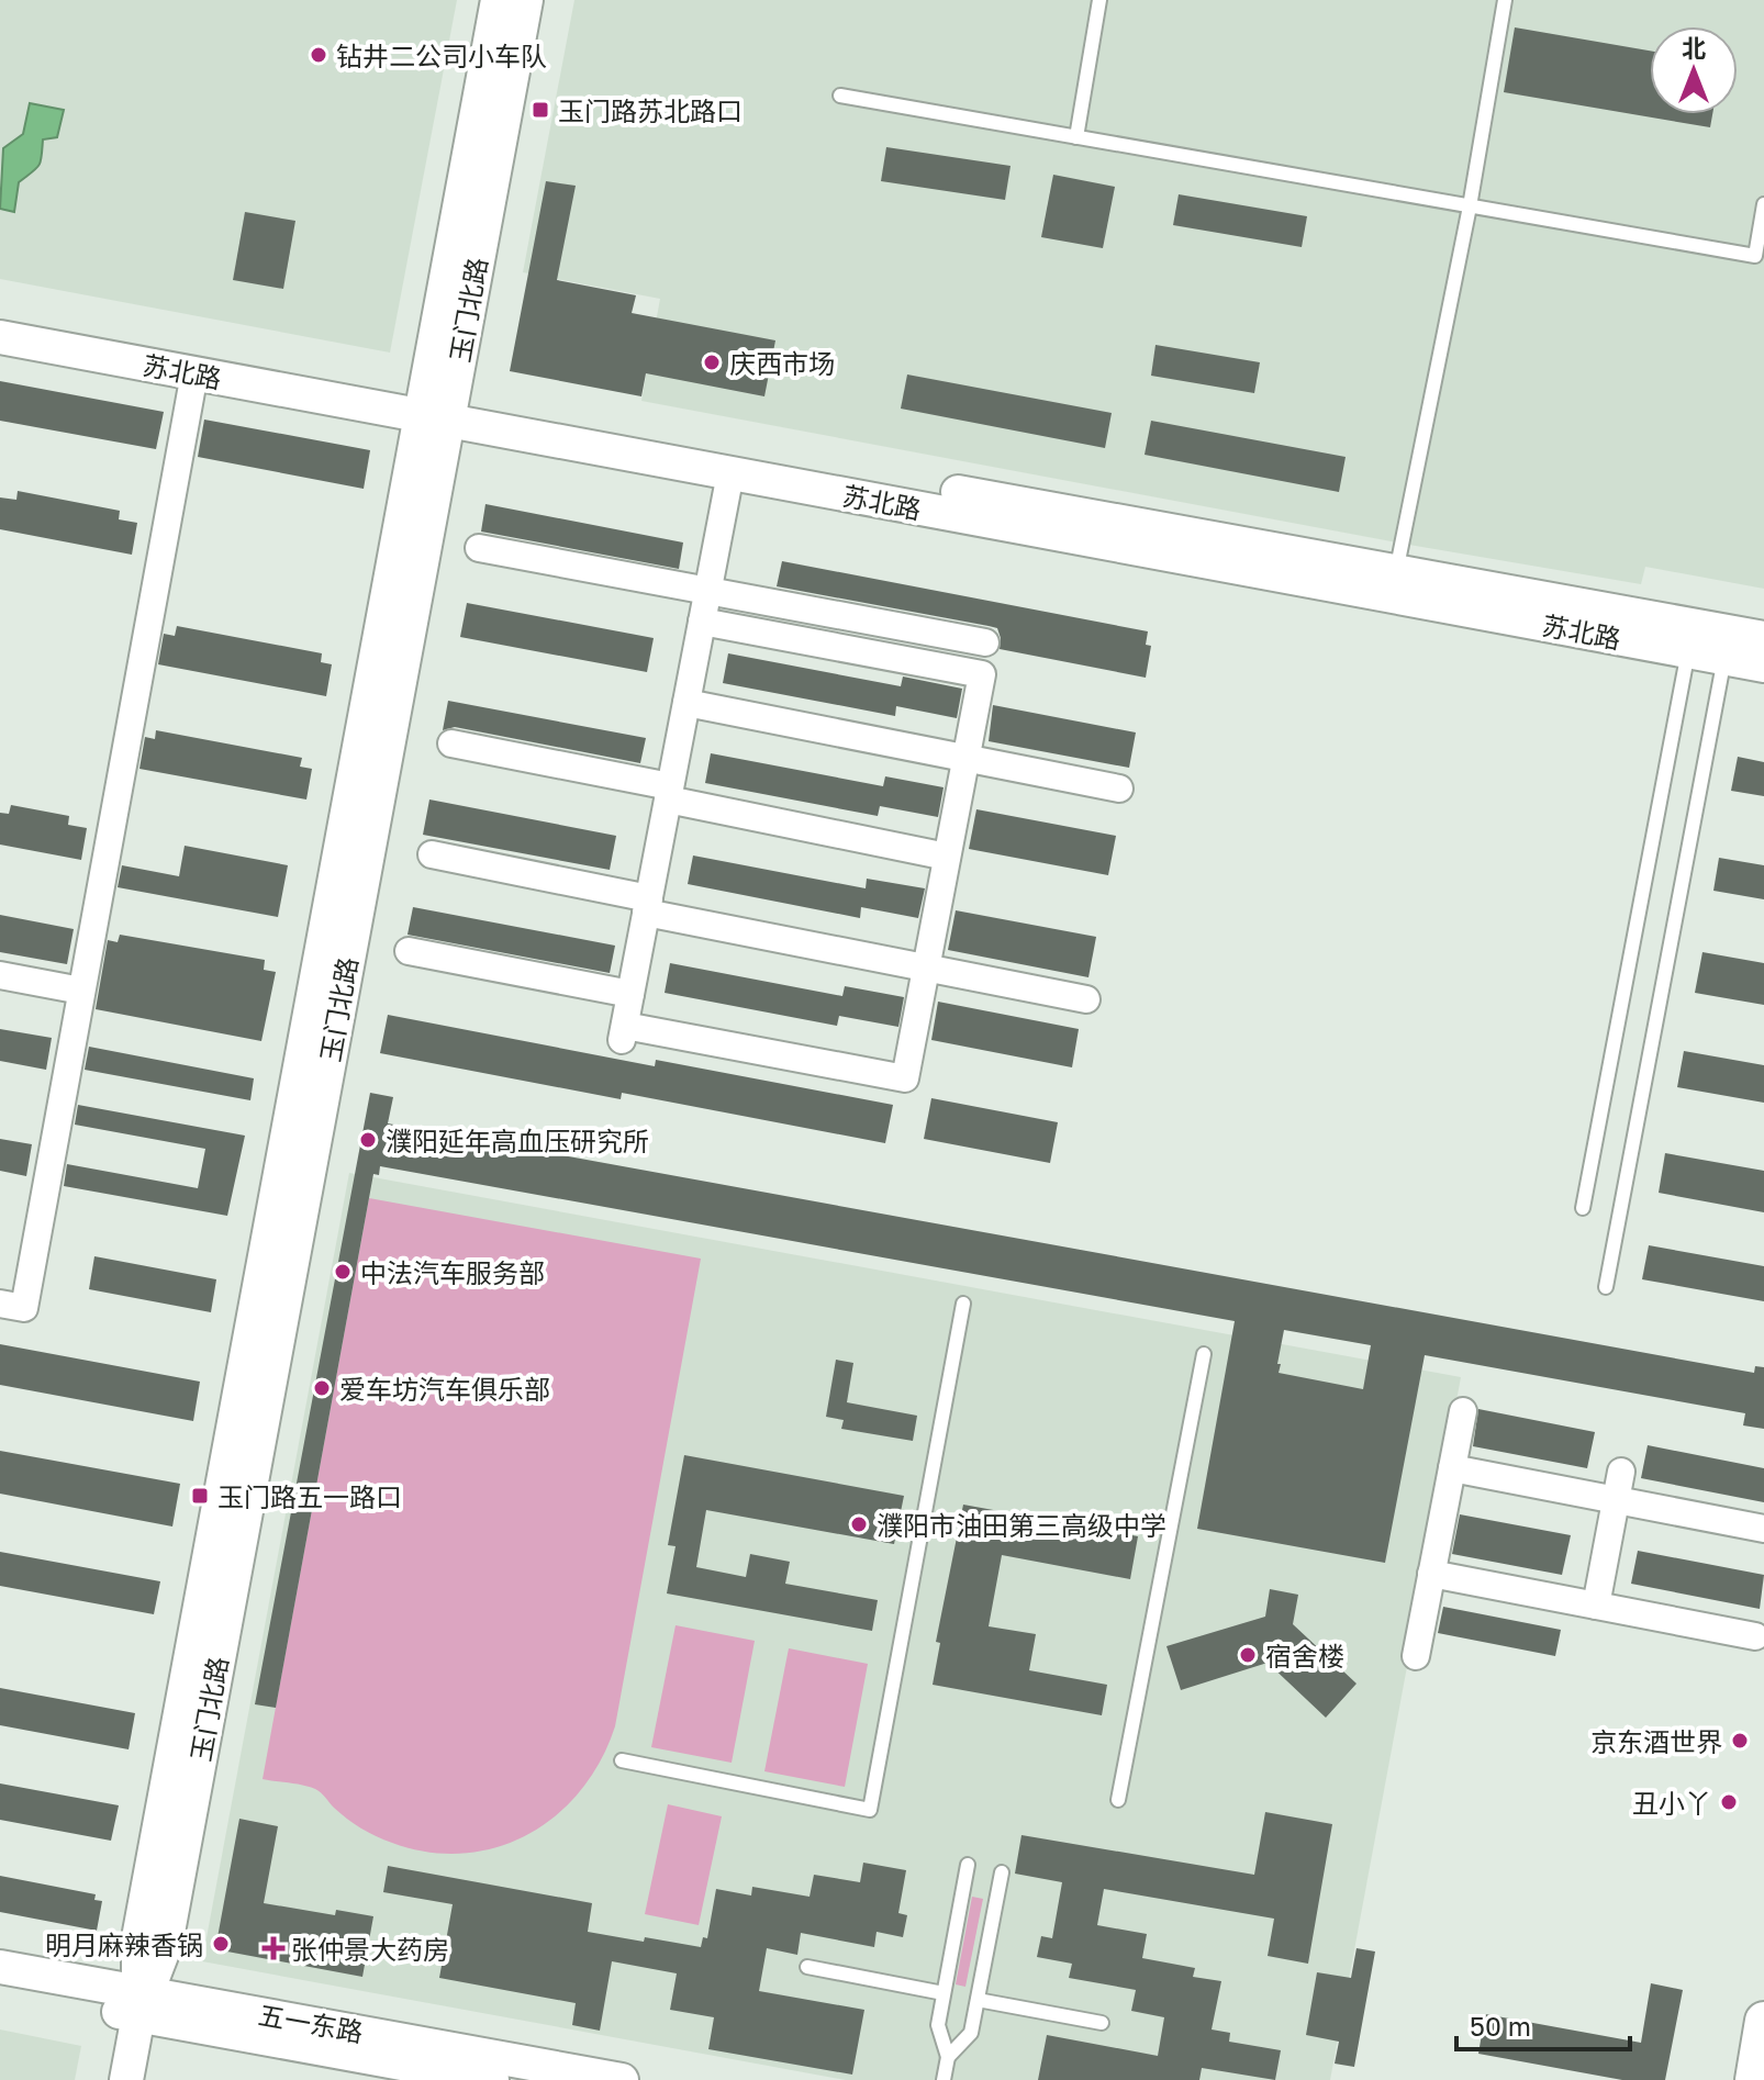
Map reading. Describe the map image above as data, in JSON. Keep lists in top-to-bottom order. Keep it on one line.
{"streets":{"street":["玉门北路","苏北路","五一东路"]},"crossings":[["玉门北路","苏北路"],["玉门北路","五一东路"]],"places":{"other":["钻井二公司小车队","庆西市场","濮阳延年高血压研究所","中法汽车服务部","爱车坊汽车俱乐部","濮阳市油田第三高级中学","宿舍楼","京东酒世界","丑小丫","明月麻辣香锅"],"transit":["玉门路苏北路口","玉门路五一路口"],"health":["张仲景大药房"]},"scale_bar":"50 m","north":"top"}
